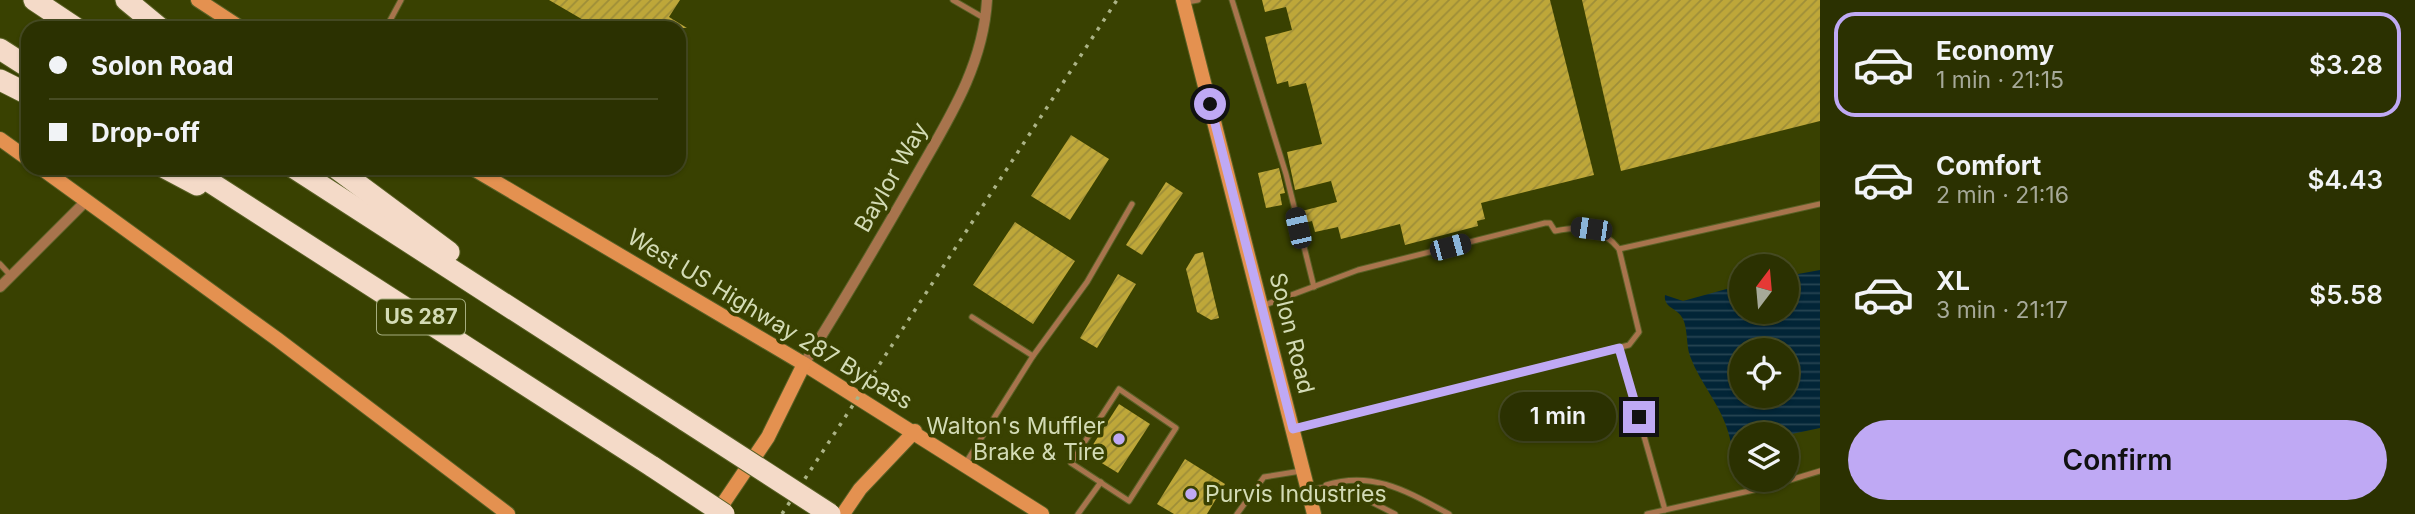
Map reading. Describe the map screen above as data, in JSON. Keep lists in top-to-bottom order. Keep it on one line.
{"streets":{"highway":["US 287"],"main road":["West US Highway 287 Bypass","Solon Road"],"street":["Baylor Way"]},"crossings":[["Baylor Way","West US Highway 287 Bypass"]],"places":["Walton's Muffler Brake & Tire","Purvis Industries"],"north":"top","page":{"list":[{"name":"Economy","note":"1 min · 21:15","value":"$3.28"},{"name":"Comfort","note":"2 min · 21:16","value":"$4.43"},{"name":"XL","note":"3 min · 21:17","value":"$5.58"}],"banner":["Solon Road","Drop-off"],"bubble":"1 min","buttons":"Confirm"}}
